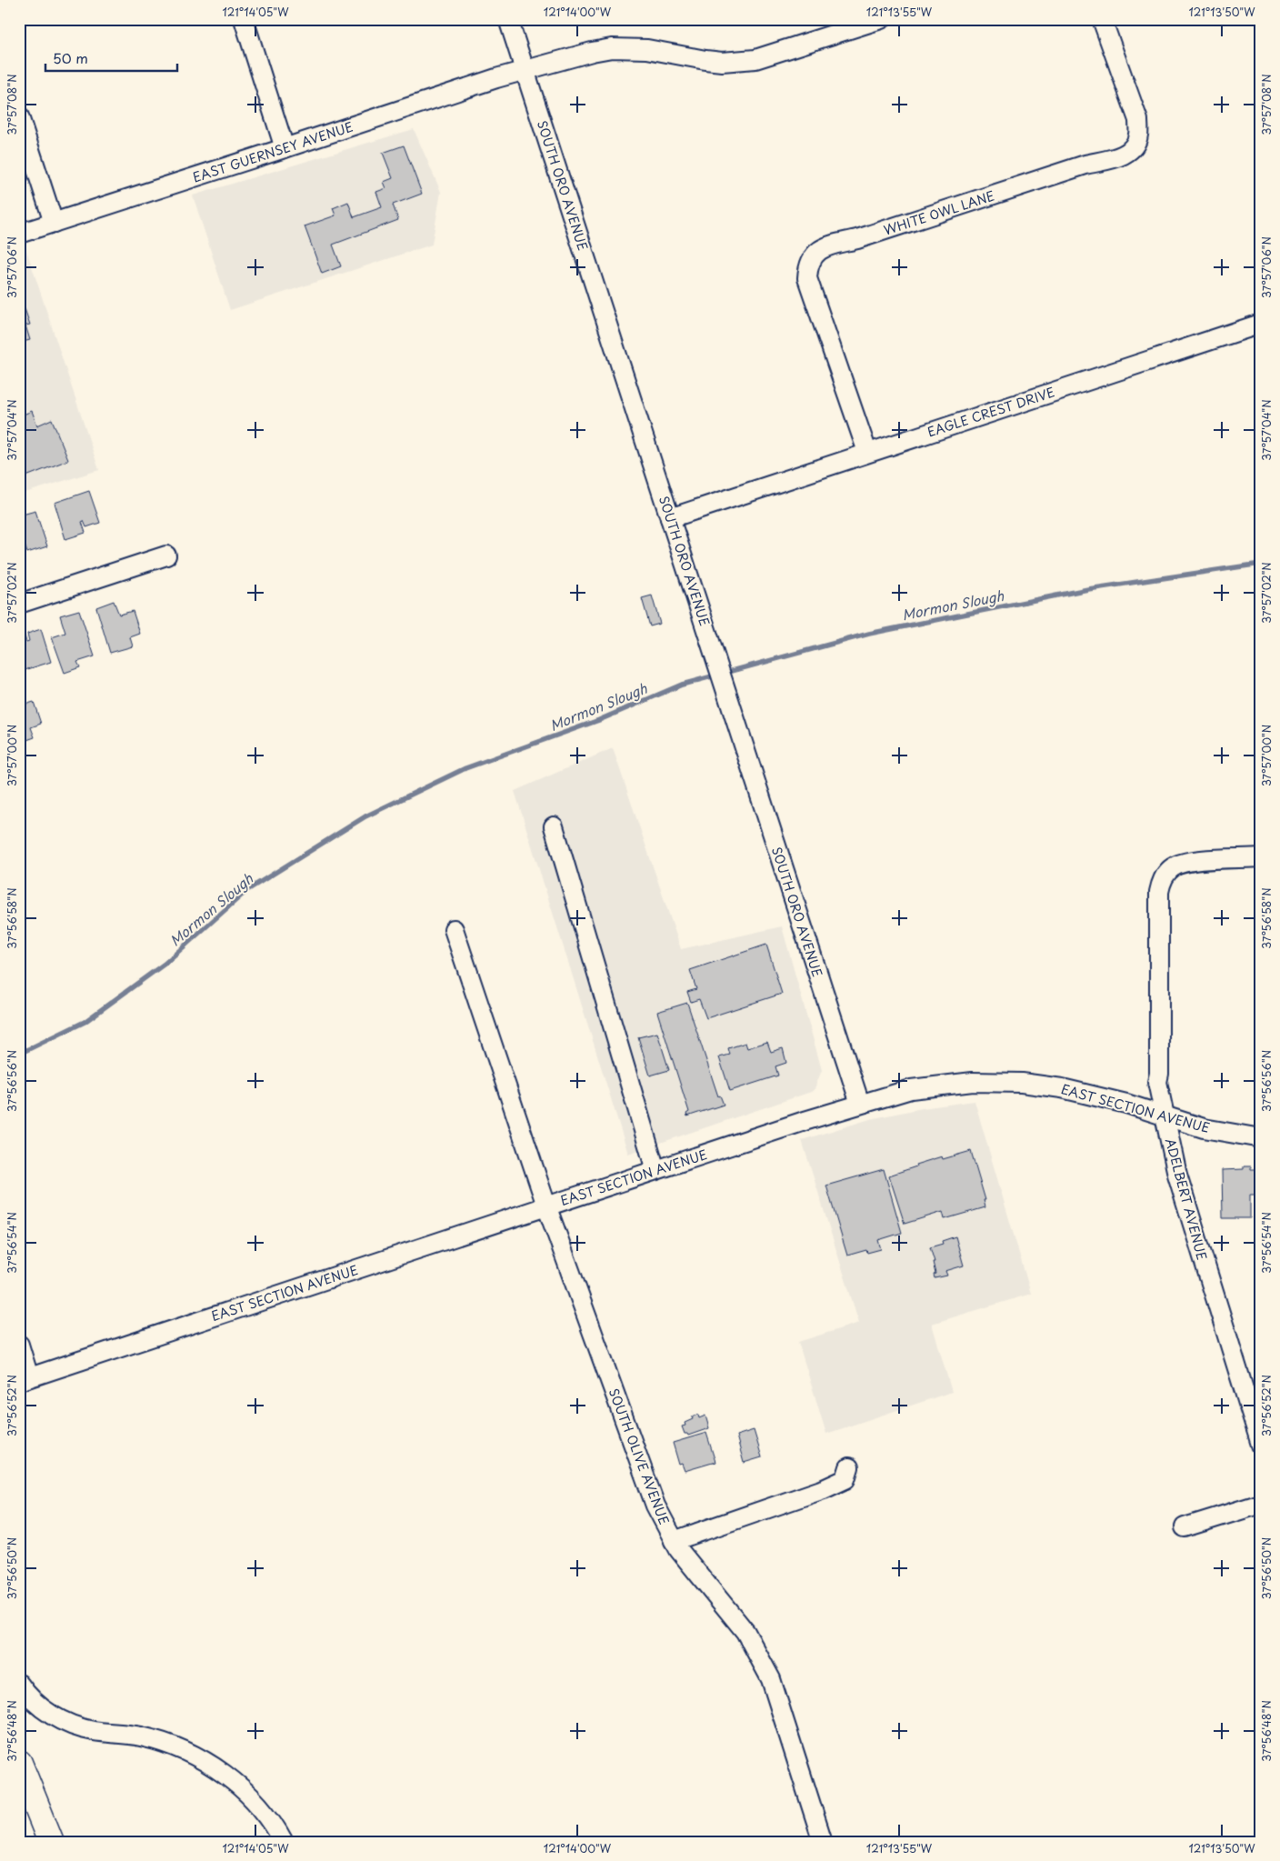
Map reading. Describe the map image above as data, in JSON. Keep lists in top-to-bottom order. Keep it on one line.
{"streets":{"street":["EAST GUERNSEY AVENUE","SOUTH ORO AVENUE","WHITE OWL LANE","EAGLE CREST DRIVE","EAST SECTION AVENUE","ADELBERT AVENUE","SOUTH OLIVE AVENUE"]},"crossings":[["EAST GUERNSEY AVENUE","SOUTH ORO AVENUE"],["SOUTH ORO AVENUE","EAGLE CREST DRIVE"],["SOUTH ORO AVENUE","EAST SECTION AVENUE"],["WHITE OWL LANE","EAGLE CREST DRIVE"],["EAST SECTION AVENUE","ADELBERT AVENUE"],["EAST SECTION AVENUE","SOUTH OLIVE AVENUE"]],"water":["Mormon Slough"],"scale_bar":"50 m","coordinates":["121°14'05\"W","121°14'00\"W","121°13'55\"W","121°13'50\"W","37°57'08\"N","37°57'06\"N","37°57'04\"N","37°57'02\"N","37°57'00\"N","37°56'58\"N","37°56'56\"N","37°56'54\"N","37°56'52\"N","37°56'50\"N","37°56'48\"N"]}
